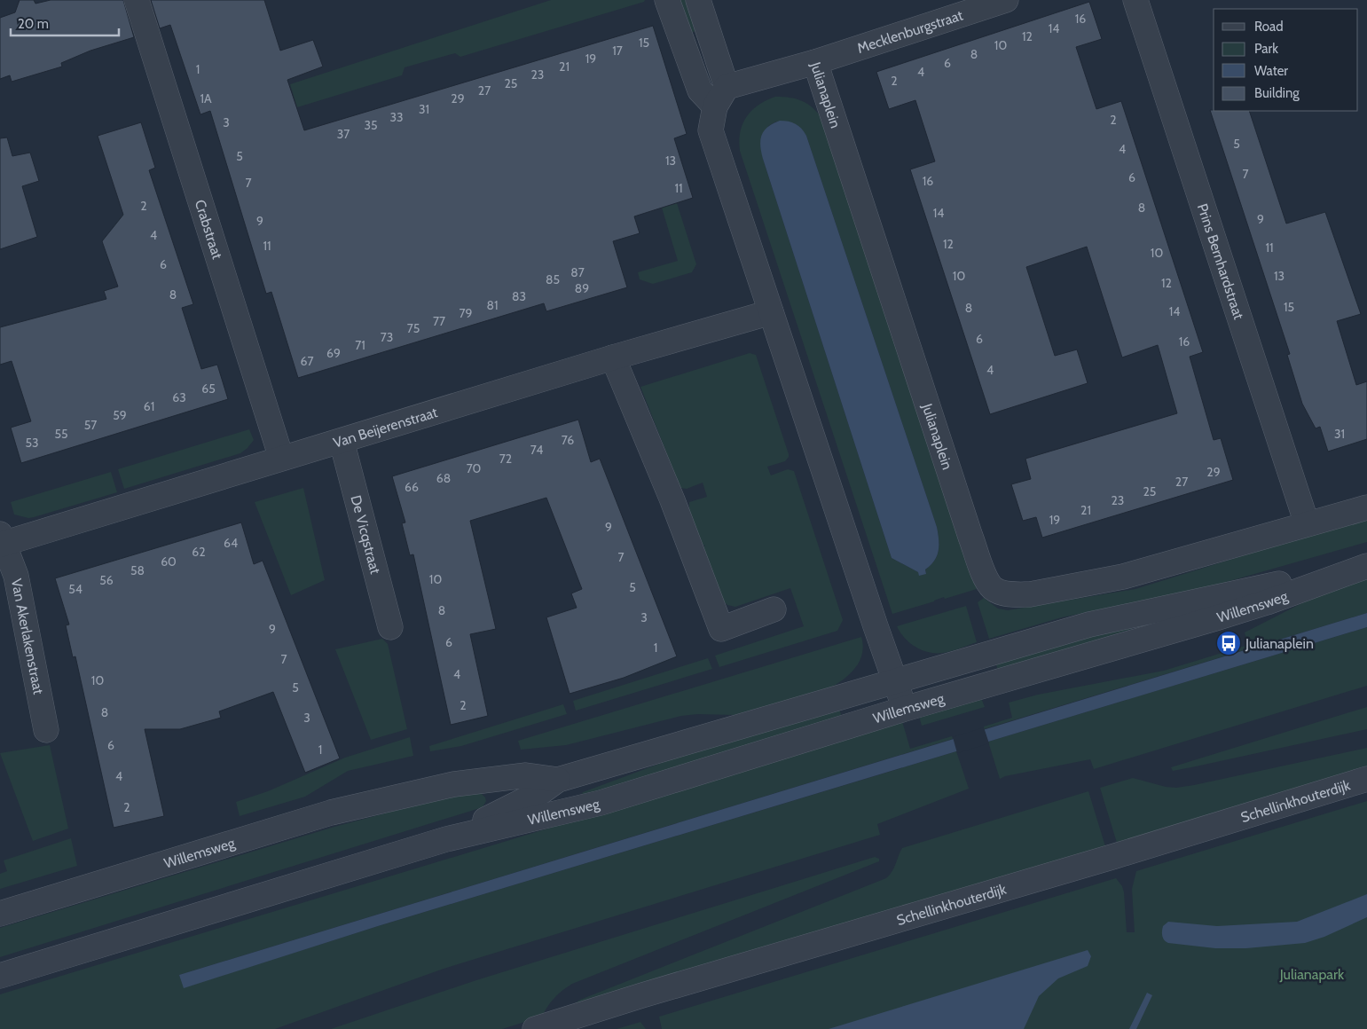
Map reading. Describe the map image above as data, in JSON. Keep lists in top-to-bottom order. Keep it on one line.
{"streets":{"street":["Mecklenburgstraat","Julianaplein","Crabstraat","Prins Bernhardstraat","Van Beijerenstraat","De Vicqstraat","Willemsweg","Van Akerlakenstraat","Schellinkhouterdijk"]},"crossings":[["Mecklenburgstraat","Julianaplein"],["Julianaplein","Prins Bernhardstraat"],["Crabstraat","Van Beijerenstraat"],["Van Beijerenstraat","De Vicqstraat"],["Van Beijerenstraat","Van Akerlakenstraat"]],"parks":["Julianapark"],"places":{"bus stop":["Julianaplein"]},"house_numbers":["16","14","12","15","10","17","8","19","6","21","1","4","23","2","25","27","1A","29","31","33","2","3","35","37","5","4","5","13","7","6","16","7","11","2","8","14","9","9","4","12","11","11","10","6","87","10","13","85","12","89","8","83","81","15","8","14","79","77","75","73","6","16","71","69","67","4","65","63","61","59","57","55","31","76","53","74","72","70","29","68","27","66","25","23","21","19","9","64","62","7","60","58","10","56","5","54","8","3","9","6","1","7","4","10","5","2","8","3","6","1","4","2"],"legend":["Road","Park","Water","Building"],"scale_bar":"20 m"}
